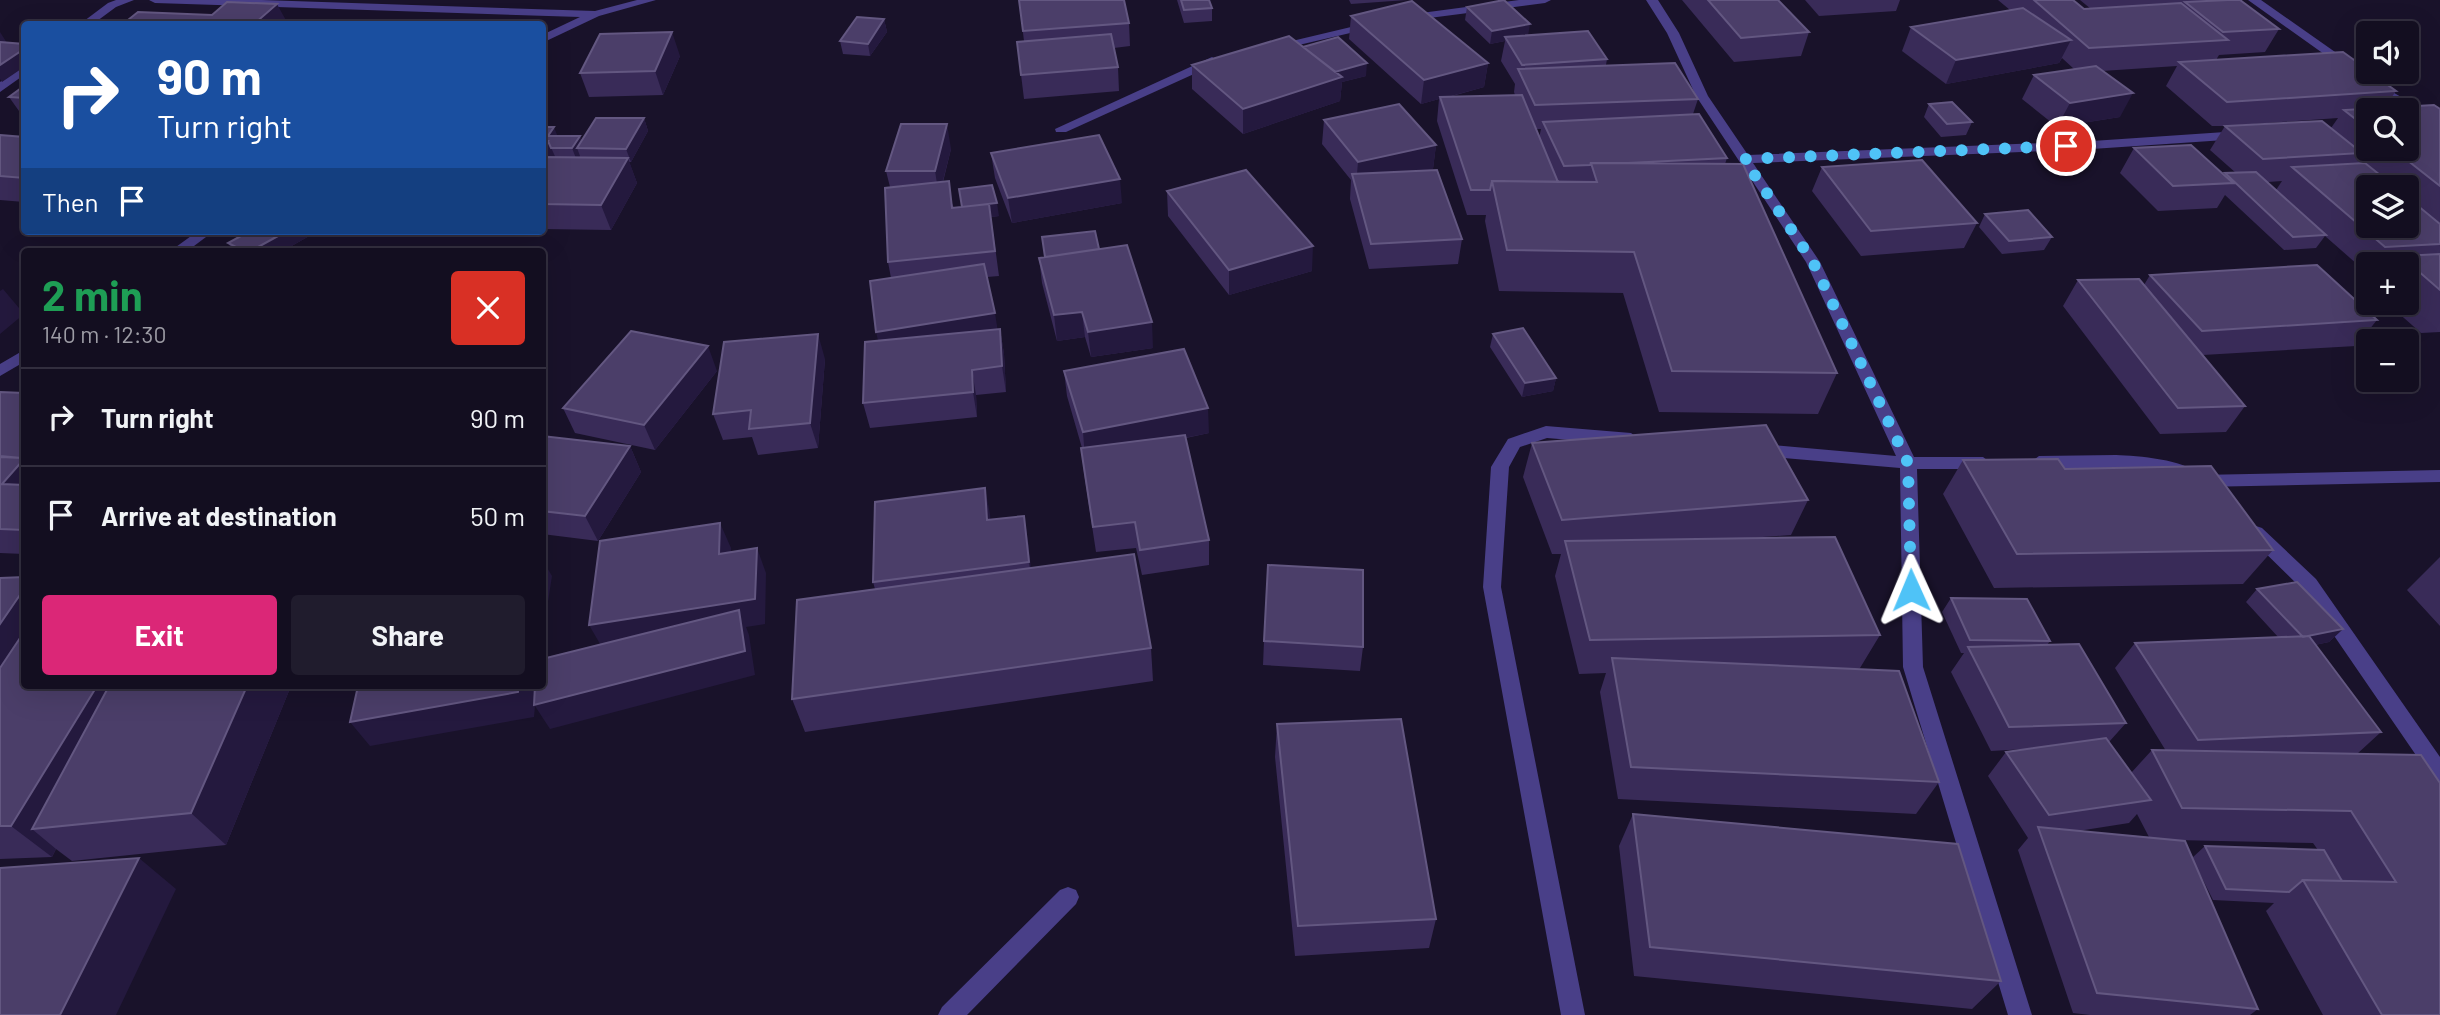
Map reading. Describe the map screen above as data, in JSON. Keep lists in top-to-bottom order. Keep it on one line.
{"page":{"map_buttons":["+","−"],"turn":["90 m","Turn right"],"then":"Then","heading":["2 min","140 m · 12:30"],"list":[{"name":"Turn right","value":"90 m"},{"name":"Arrive at destination","value":"50 m"}],"buttons":["Exit","Share"]}}
